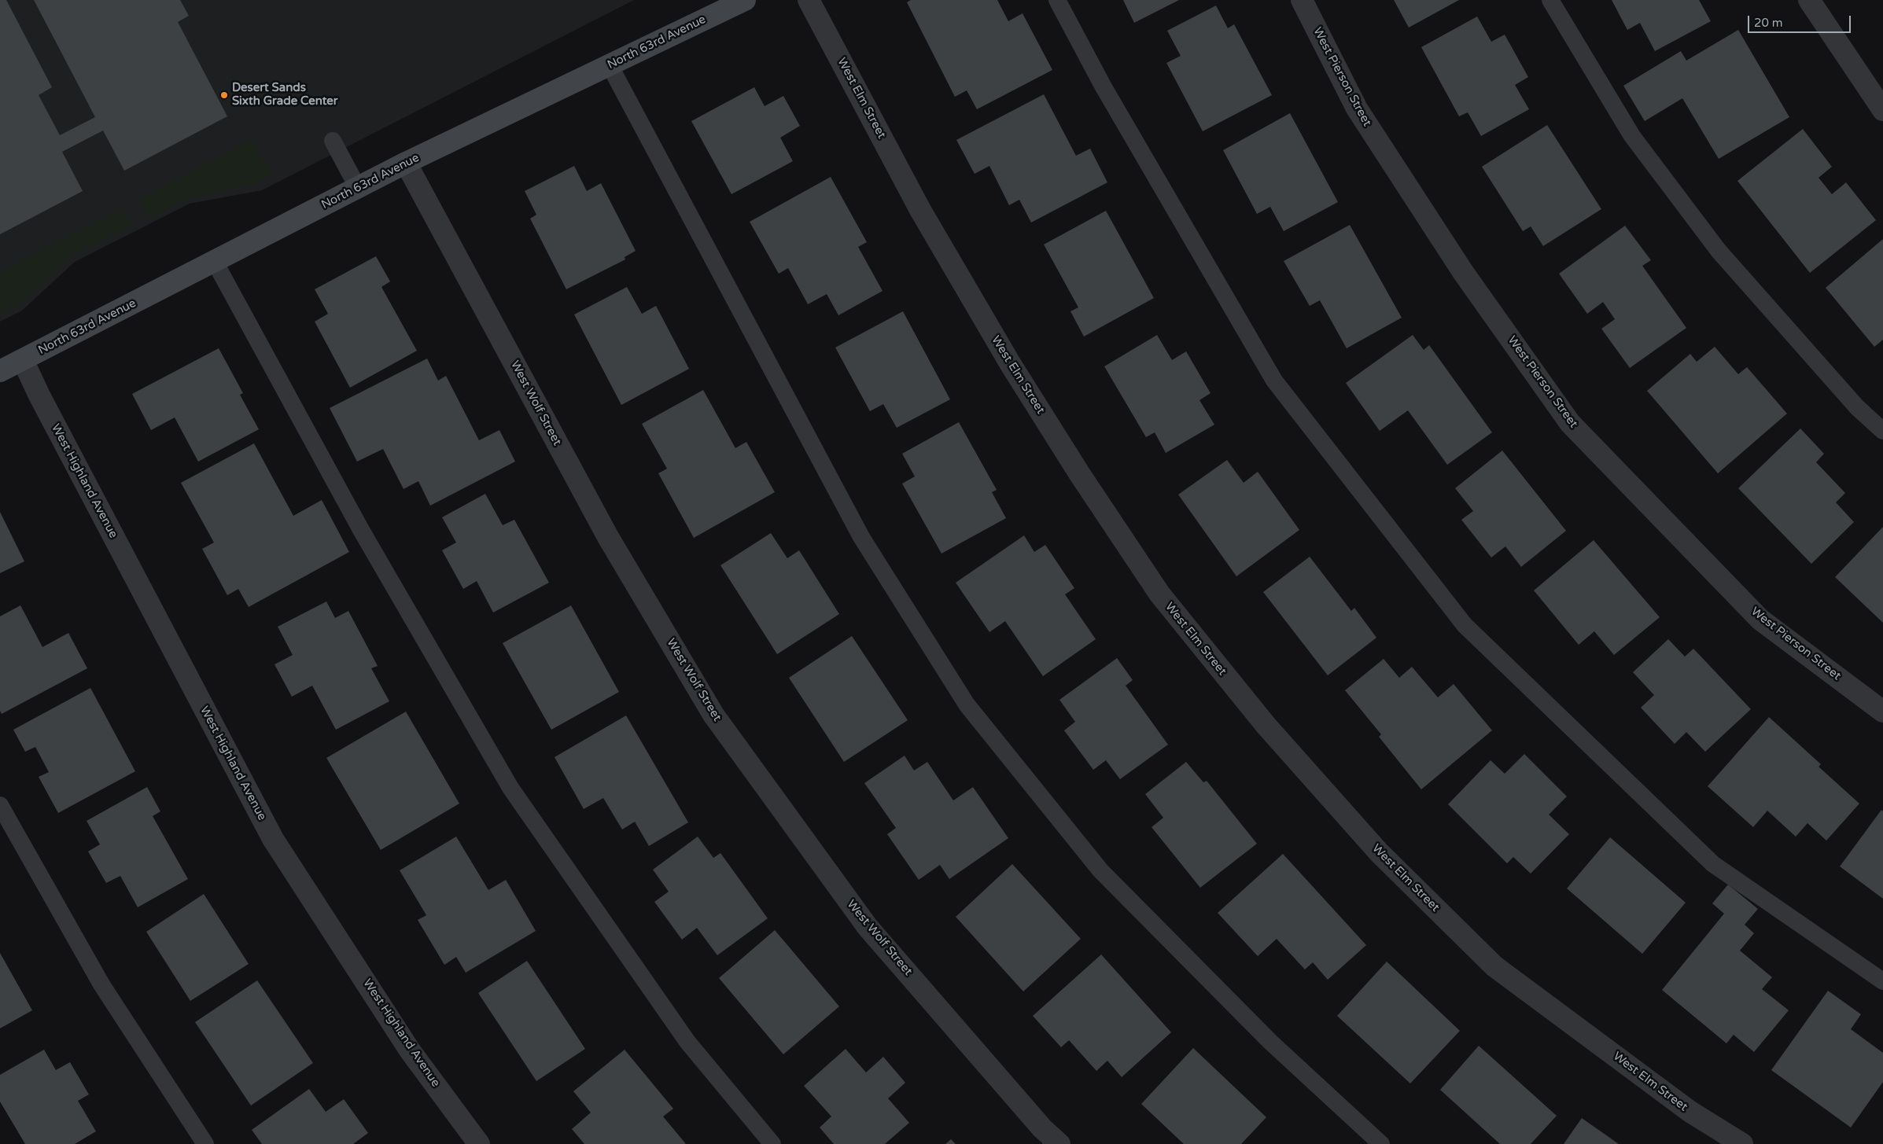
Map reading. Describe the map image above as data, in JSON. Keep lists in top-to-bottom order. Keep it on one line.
{"streets":{"street":["North 63rd Avenue","West Pierson Street","West Elm Street","West Wolf Street","West Highland Avenue"]},"crossings":[["North 63rd Avenue","West Wolf Street"],["North 63rd Avenue","West Highland Avenue"]],"places":["Desert Sands Sixth Grade Center"],"scale_bar":"20 m"}
